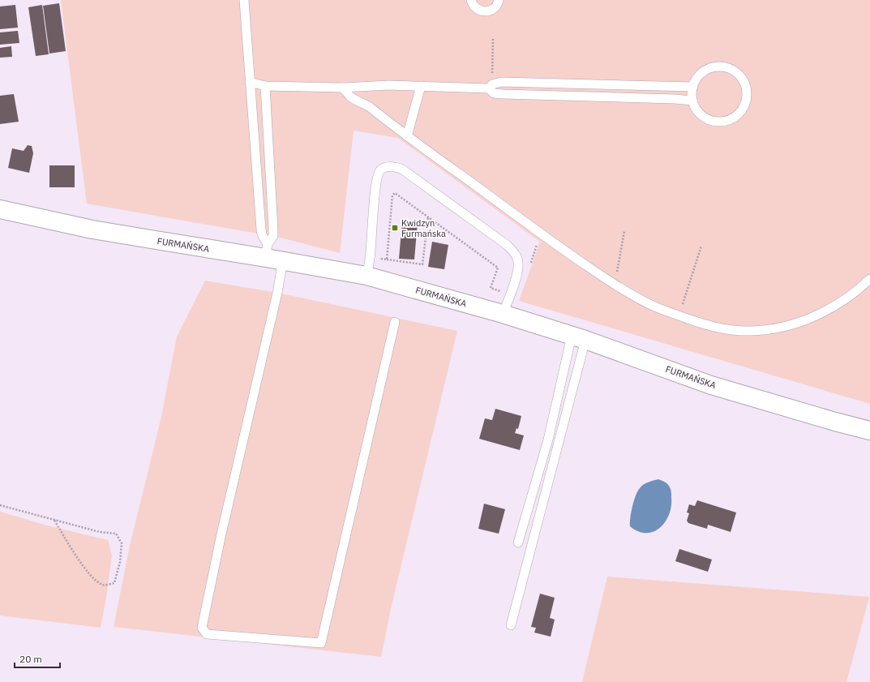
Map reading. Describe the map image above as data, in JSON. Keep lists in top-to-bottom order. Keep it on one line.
{"streets":{"street":["FURMAŃSKA"]},"places":{"transit":["Kwidzyn Furmańska"]},"scale_bar":"20 m"}
